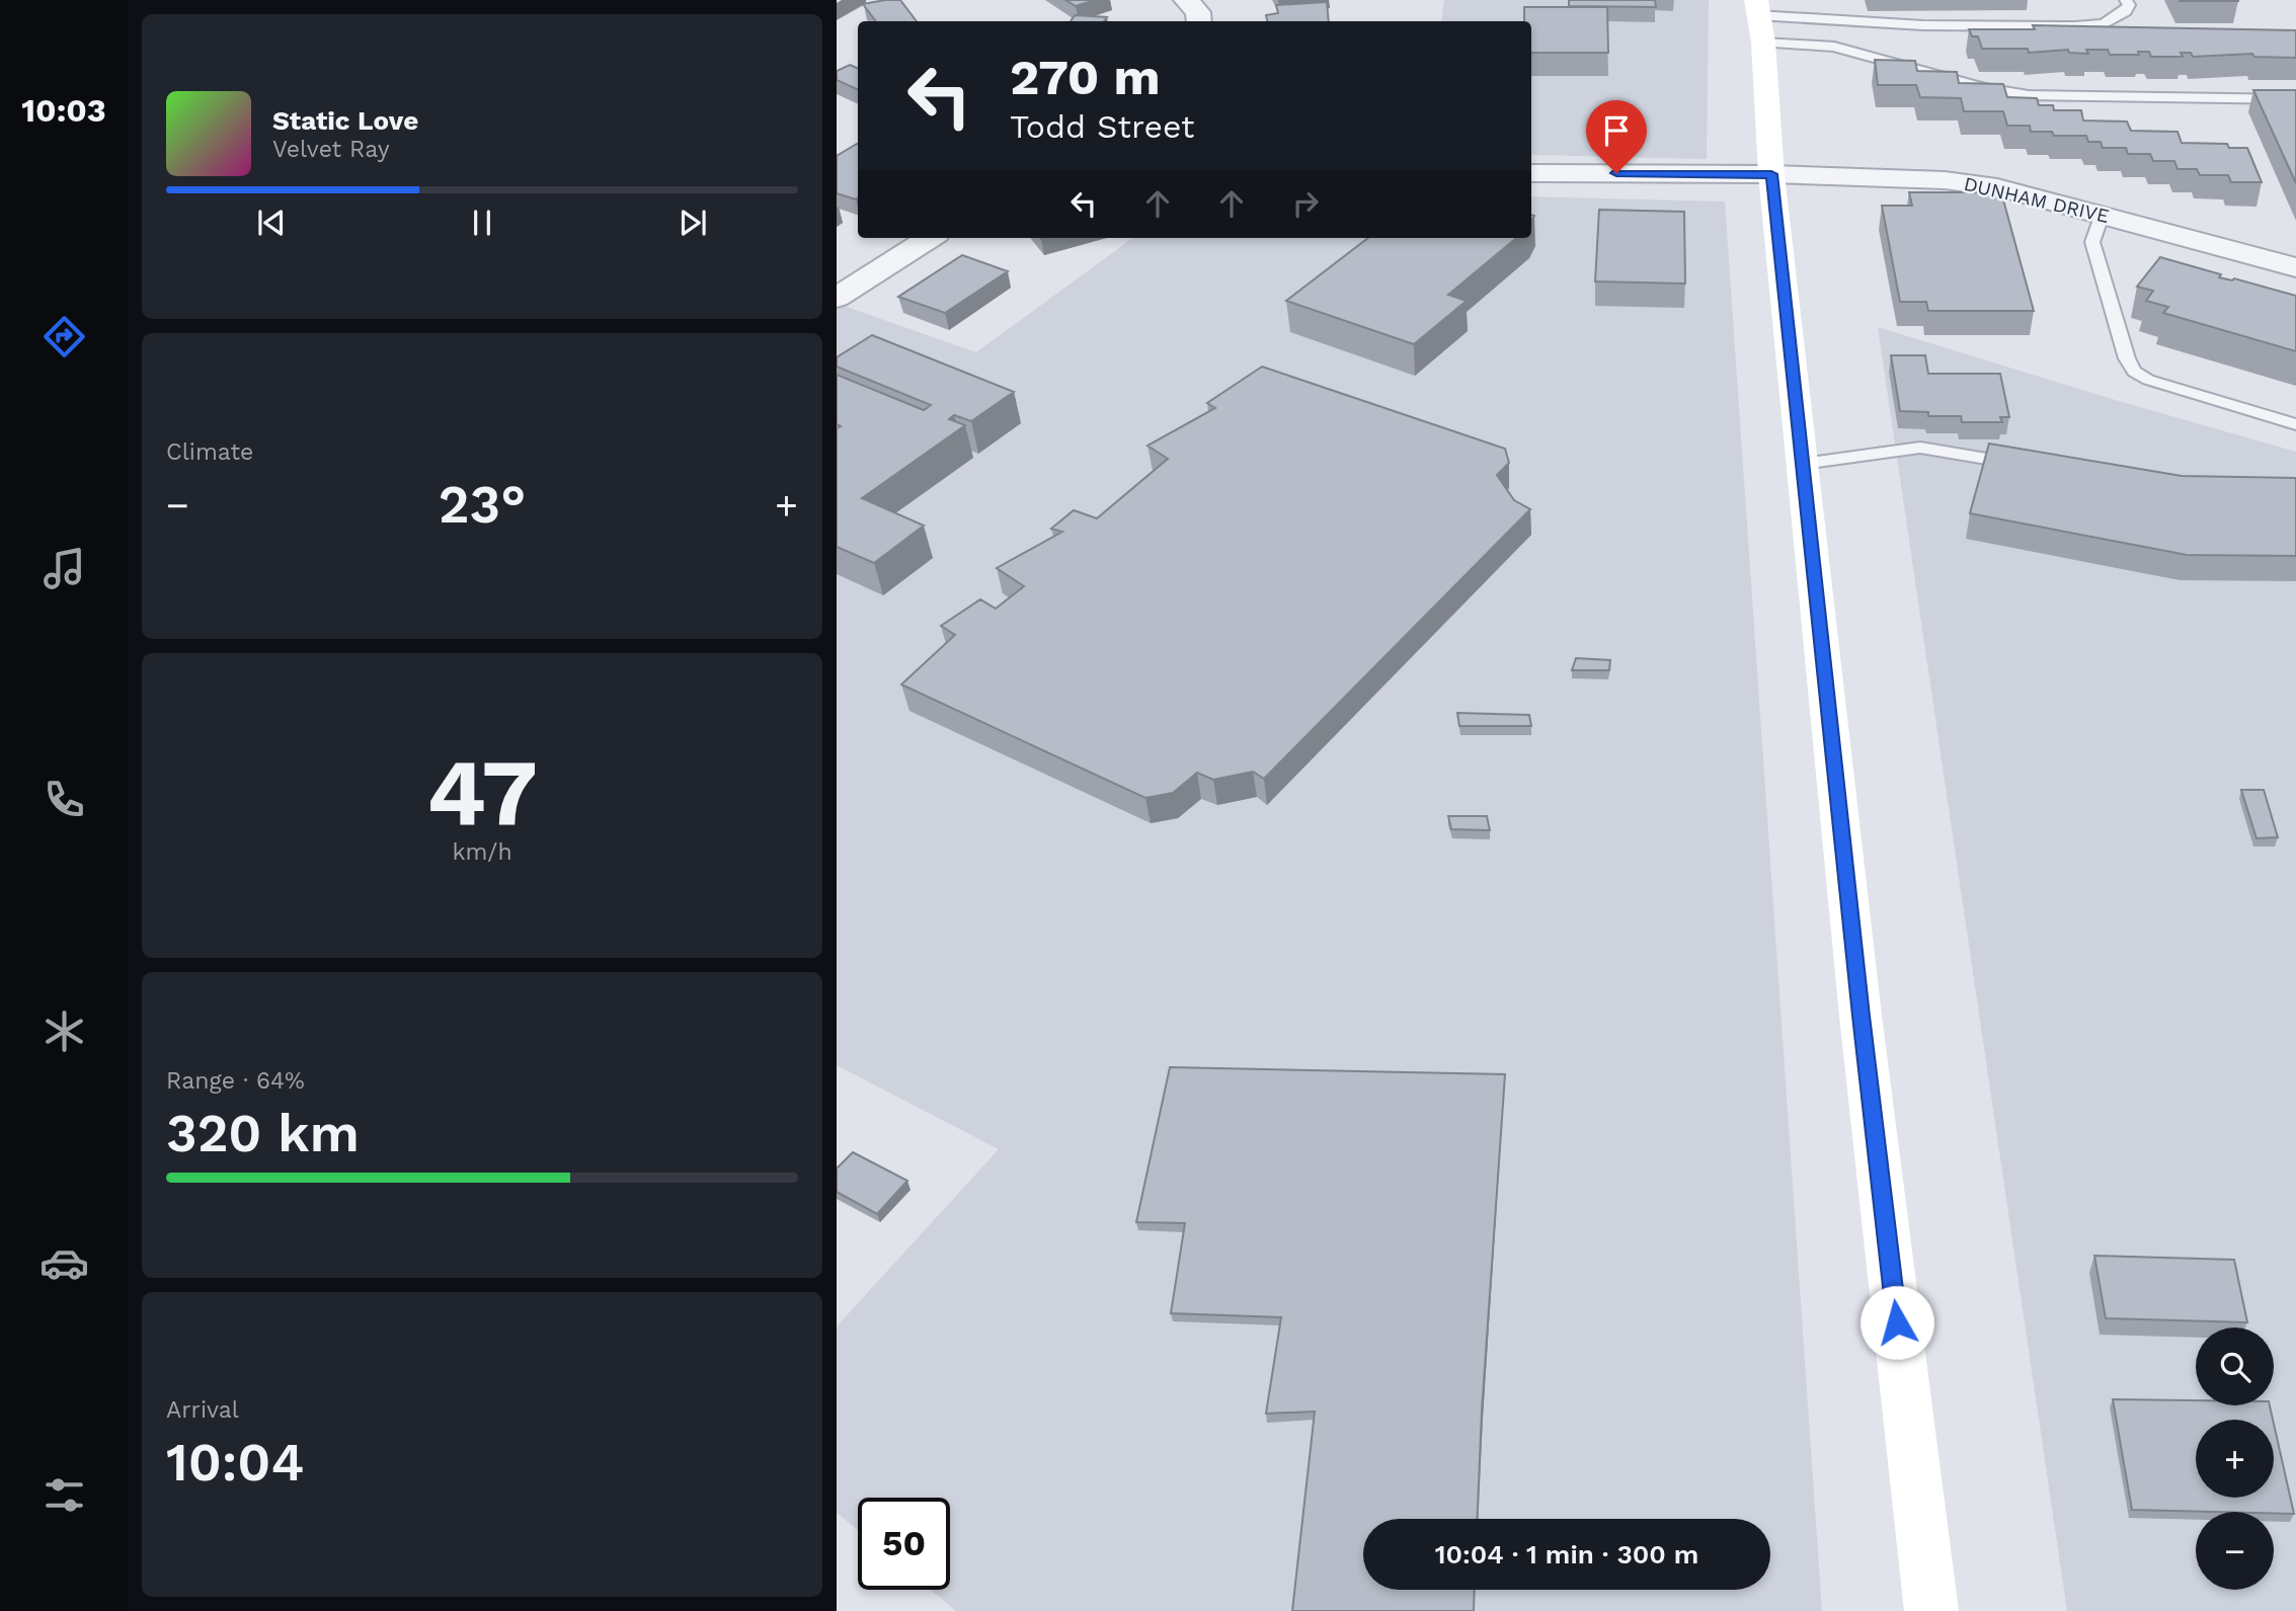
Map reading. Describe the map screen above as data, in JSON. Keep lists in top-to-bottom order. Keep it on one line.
{"streets":{"street":["DUNHAM DRIVE"]},"page":{"tabs":"10:03","turn":["270 m","Todd Street"],"song":["Static Love","Velvet Ray"],"tile":["Climate",["47","km/h"],["Range · 64%","320 km"],["Arrival","10:04"]],"heat":["−","23°","+"],"map_buttons":["+","−"],"limit":"50","trip":"10:04 · 1 min · 300 m"}}
